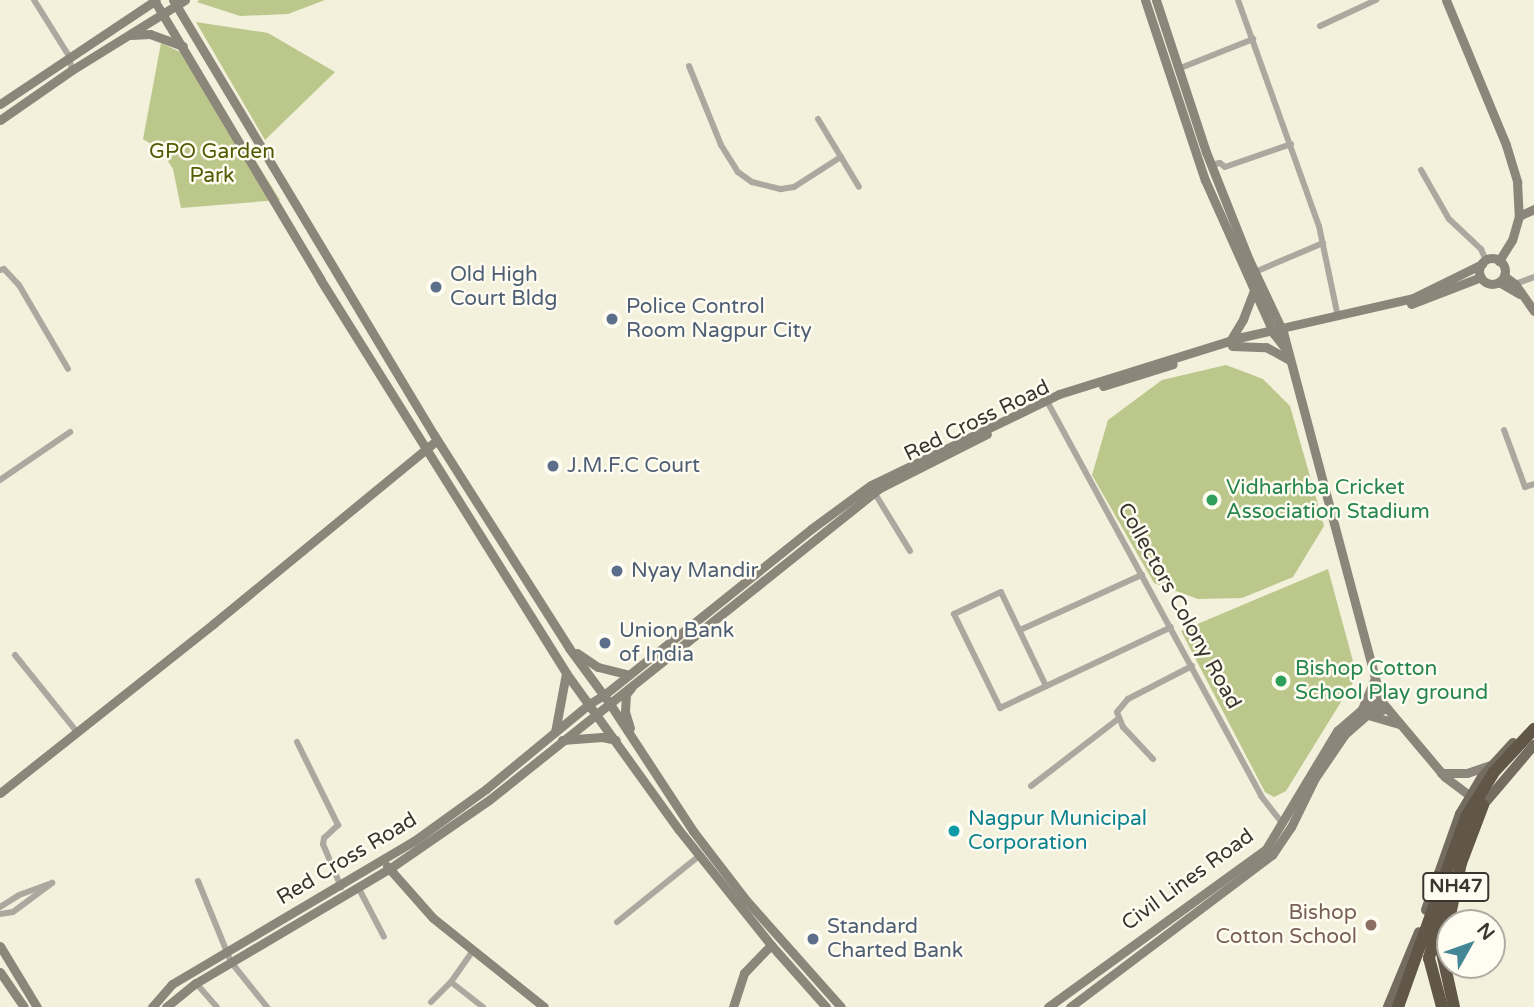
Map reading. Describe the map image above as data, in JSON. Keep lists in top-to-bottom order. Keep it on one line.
{"streets":{"highway":["NH47"],"street":["Red Cross Road","Collectors Colony Road","Civil Lines Road"]},"crossings":[["Red Cross Road","Collectors Colony Road"],["Collectors Colony Road","Civil Lines Road"]],"parks":["GPO Garden Park"],"places":["Old High Court Bldg","Police Control Room Nagpur City","J.M.F.C Court","Vidharhba Cricket Association Stadium","Nyay Mandir","Union Bank of India","Bishop Cotton School Play ground","Nagpur Municipal Corporation","Bishop Cotton School","Standard Charted Bank"],"north":"top right"}
